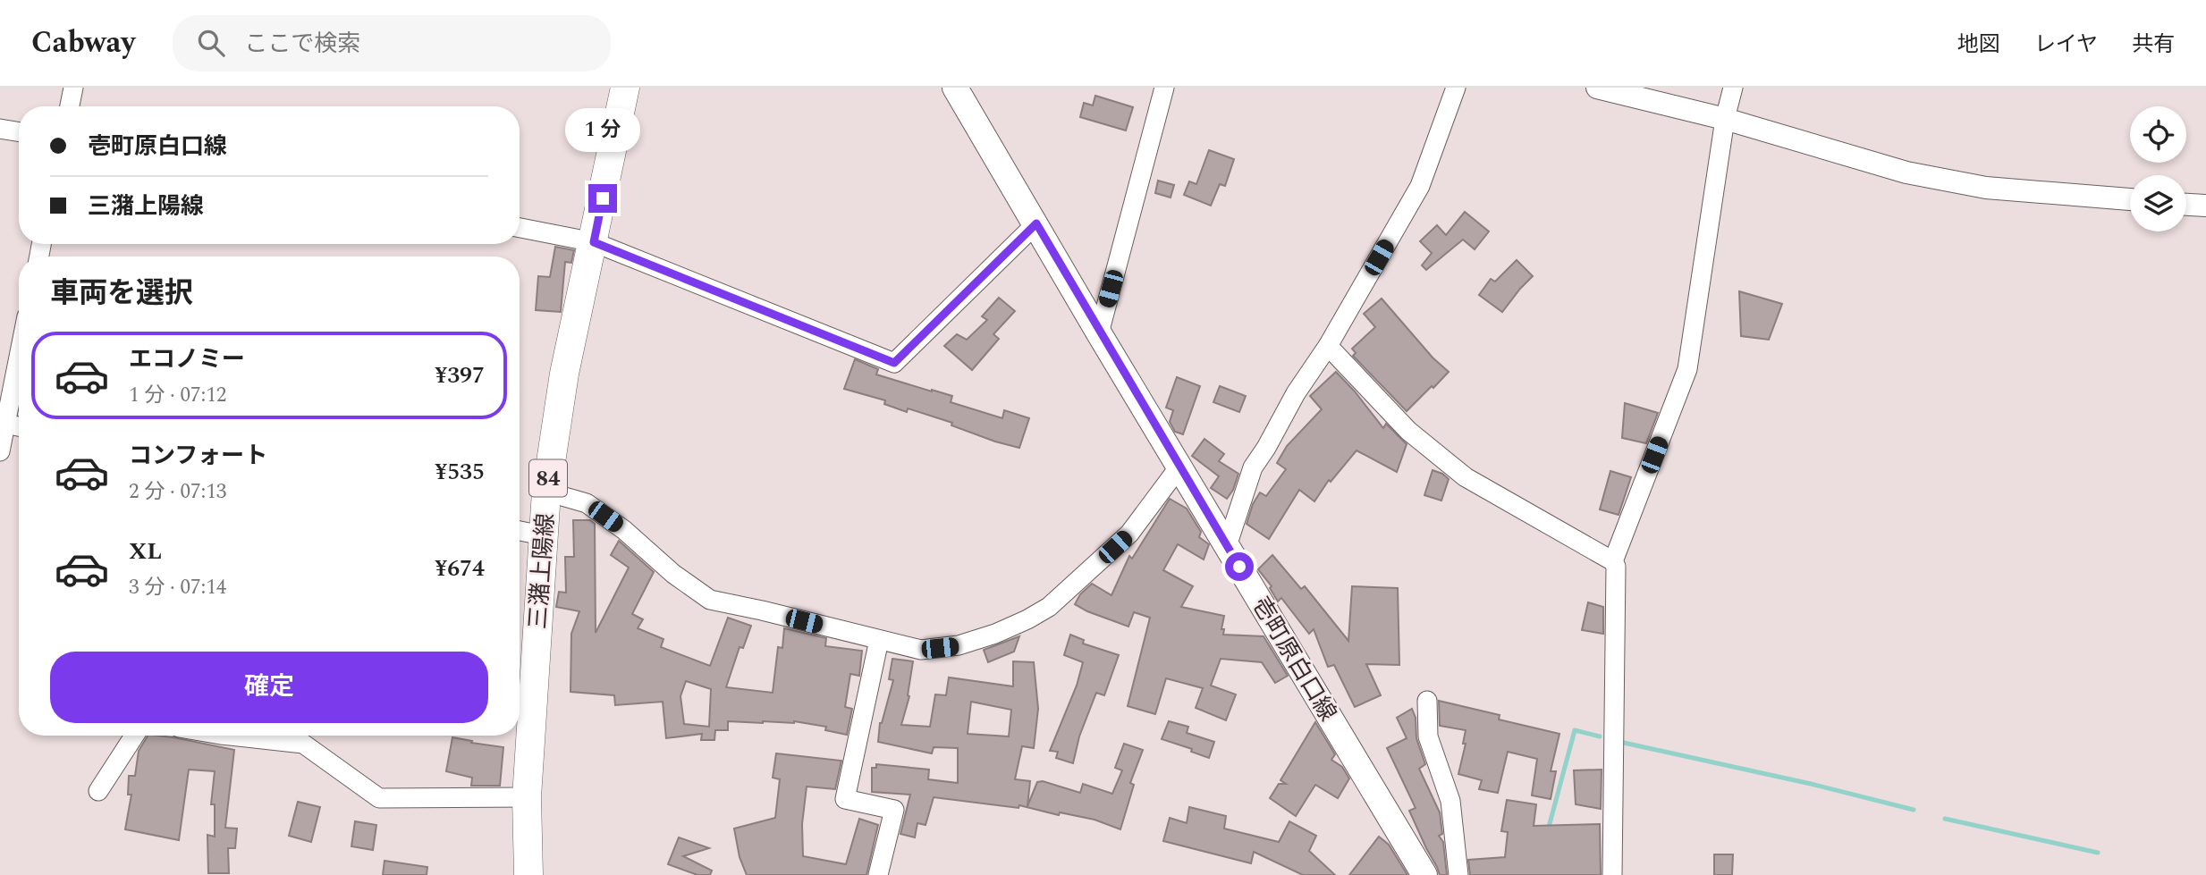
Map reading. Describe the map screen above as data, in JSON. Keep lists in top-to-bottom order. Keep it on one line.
{"streets":{"main road":["84","三潴上陽線","壱町原白口線"]},"page":{"header":"Cabway","search":"ここで検索","nav":["地図","レイヤ","共有"],"banner":["壱町原白口線","三潴上陽線"],"bubble":"1 分","heading":"車両を選択","list":[{"name":"エコノミー","note":"1 分 · 07:12","value":"¥397"},{"name":"コンフォート","note":"2 分 · 07:13","value":"¥535"},{"name":"XL","note":"3 分 · 07:14","value":"¥674"}],"buttons":"確定"}}
